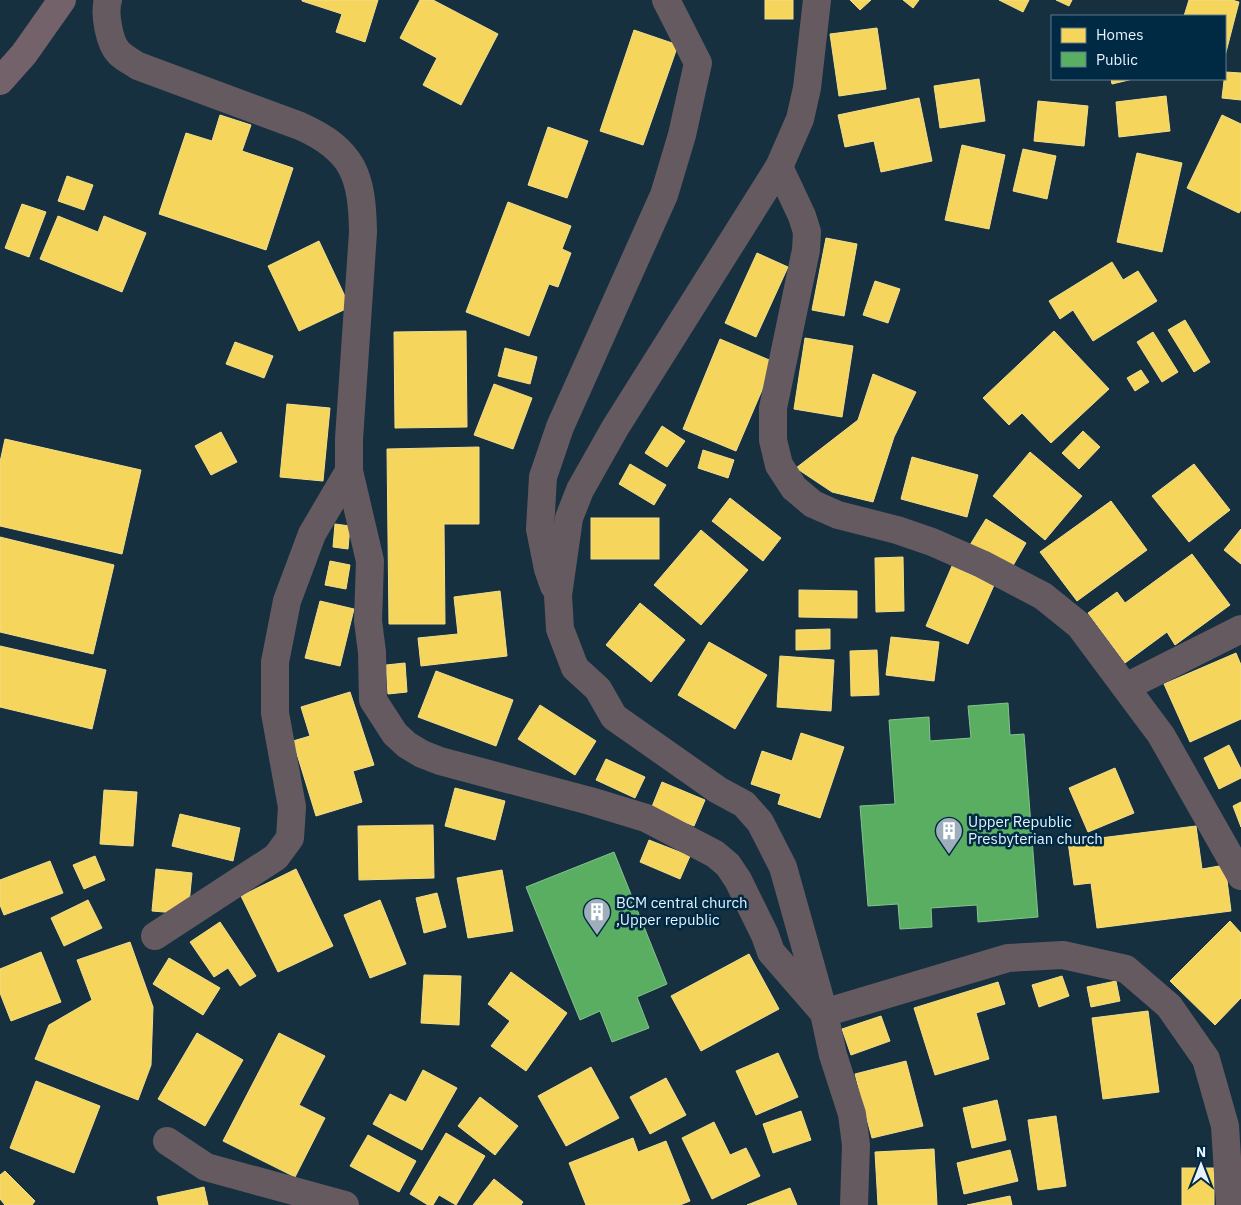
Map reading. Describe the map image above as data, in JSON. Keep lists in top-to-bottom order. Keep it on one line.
{"places":{"building":["Upper Republic Presbyterian church","BCM central church ,Upper republic"]},"legend":["Homes","Public"],"north":"top"}
